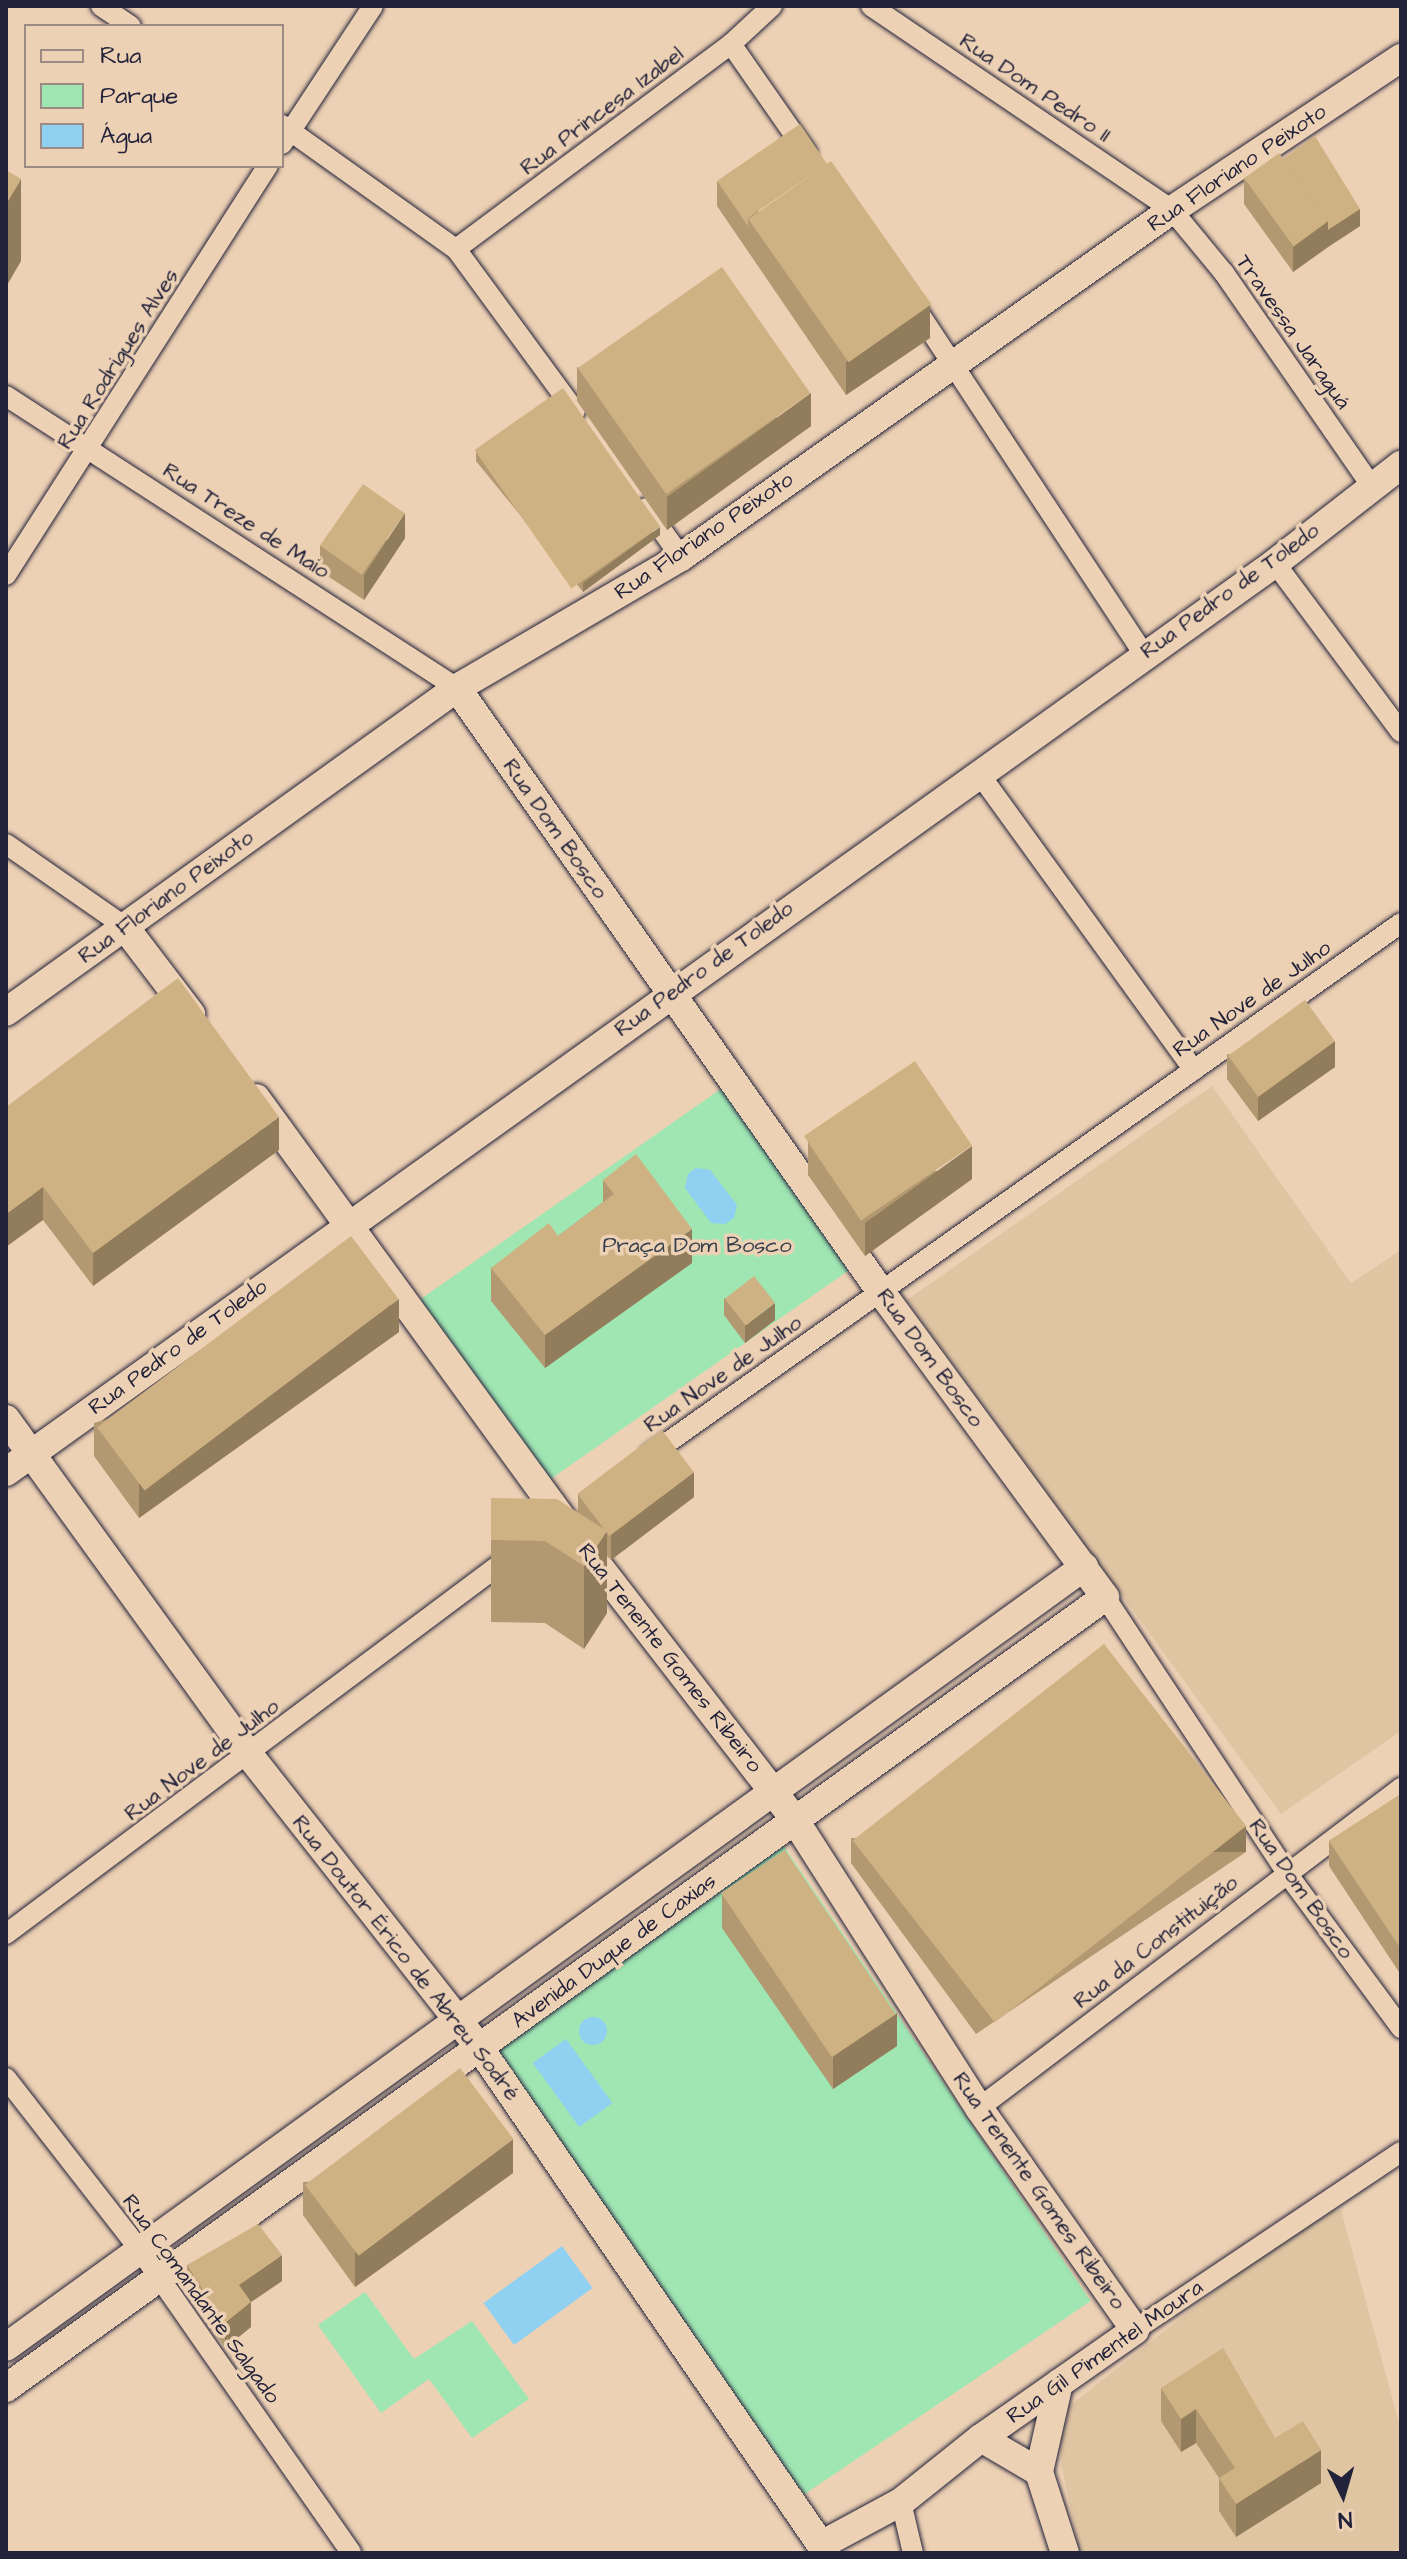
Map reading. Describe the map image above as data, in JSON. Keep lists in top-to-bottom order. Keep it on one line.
{"streets":{"main road":["Rua Floriano Peixoto","Rua Pedro de Toledo","Rua Dom Bosco","Rua Tenente Gomes Ribeiro","Avenida Duque de Caxias","Rua Doutor Érico de Abreu Sodré","Rua Gil Pimentel Moura"],"street":["Rua Dom Pedro II","Rua Princesa Izabel","Travessa Jaraguá","Rua Rodrigues Alves","Rua Treze de Maio","Rua Nove de Julho","Rua da Constituição","Rua Comandante Salgado"]},"crossings":[["Rua Dom Pedro II","Rua Floriano Peixoto"],["Rua Dom Pedro II","Travessa Jaraguá"],["Rua Floriano Peixoto","Travessa Jaraguá"],["Rua Floriano Peixoto","Rua Treze de Maio"],["Rua Floriano Peixoto","Rua Dom Bosco"],["Travessa Jaraguá","Rua Pedro de Toledo"],["Rua Rodrigues Alves","Rua Treze de Maio"],["Rua Treze de Maio","Rua Dom Bosco"],["Rua Pedro de Toledo","Rua Dom Bosco"],["Rua Pedro de Toledo","Rua Tenente Gomes Ribeiro"],["Rua Pedro de Toledo","Rua Doutor Érico de Abreu Sodré"],["Rua Dom Bosco","Rua Nove de Julho"],["Rua Dom Bosco","Rua da Constituição"],["Rua Dom Bosco","Avenida Duque de Caxias"],["Rua Nove de Julho","Rua Doutor Érico de Abreu Sodré"],["Rua Tenente Gomes Ribeiro","Rua da Constituição"],["Rua Tenente Gomes Ribeiro","Avenida Duque de Caxias"],["Rua Tenente Gomes Ribeiro","Rua Gil Pimentel Moura"],["Avenida Duque de Caxias","Rua Doutor Érico de Abreu Sodré"],["Avenida Duque de Caxias","Rua Comandante Salgado"],["Rua Doutor Érico de Abreu Sodré","Rua Gil Pimentel Moura"]],"parks":["Praça Dom Bosco"],"legend":["Rua","Parque","Água"],"north":"bottom"}
